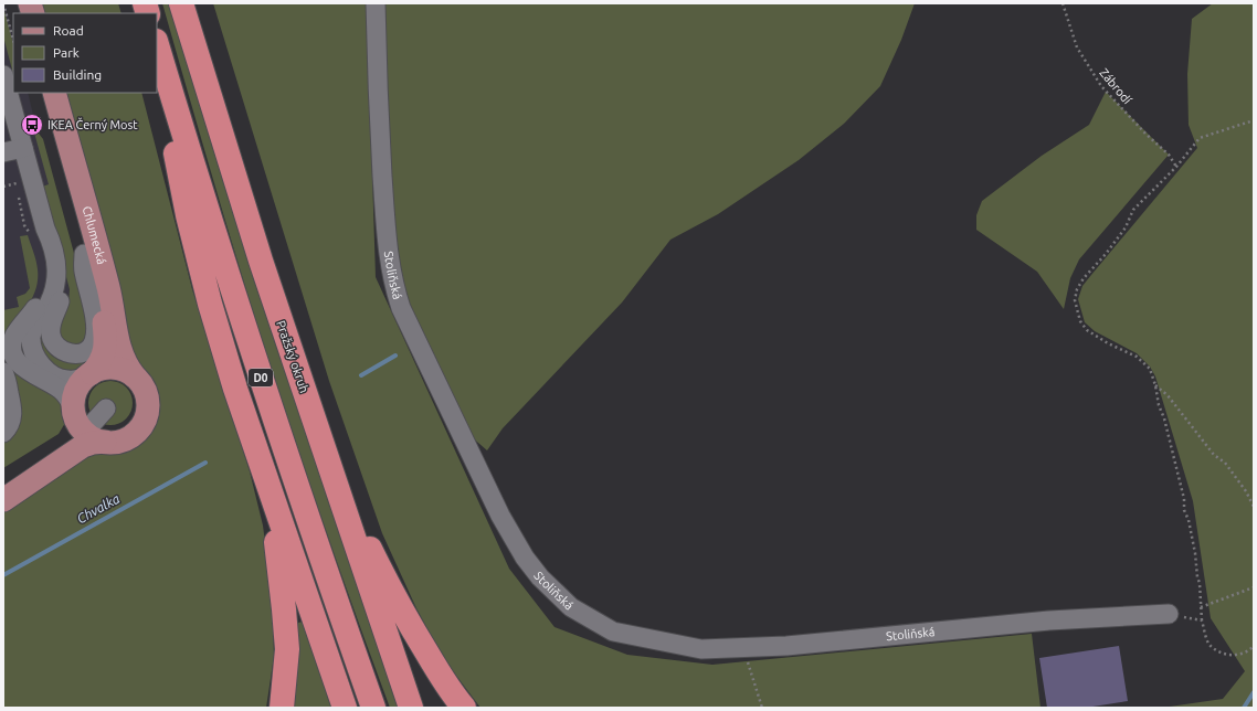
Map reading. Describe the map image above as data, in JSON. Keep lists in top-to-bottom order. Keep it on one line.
{"streets":{"highway":["Pražský okruh","D0"],"main road":["Chlumecká"],"lane":["Stoliňská"],"path":["Zábrodí"]},"water":["Chvalka"],"places":{"bus stop":["IKEA Černý Most"]},"legend":["Road","Park","Building"]}
